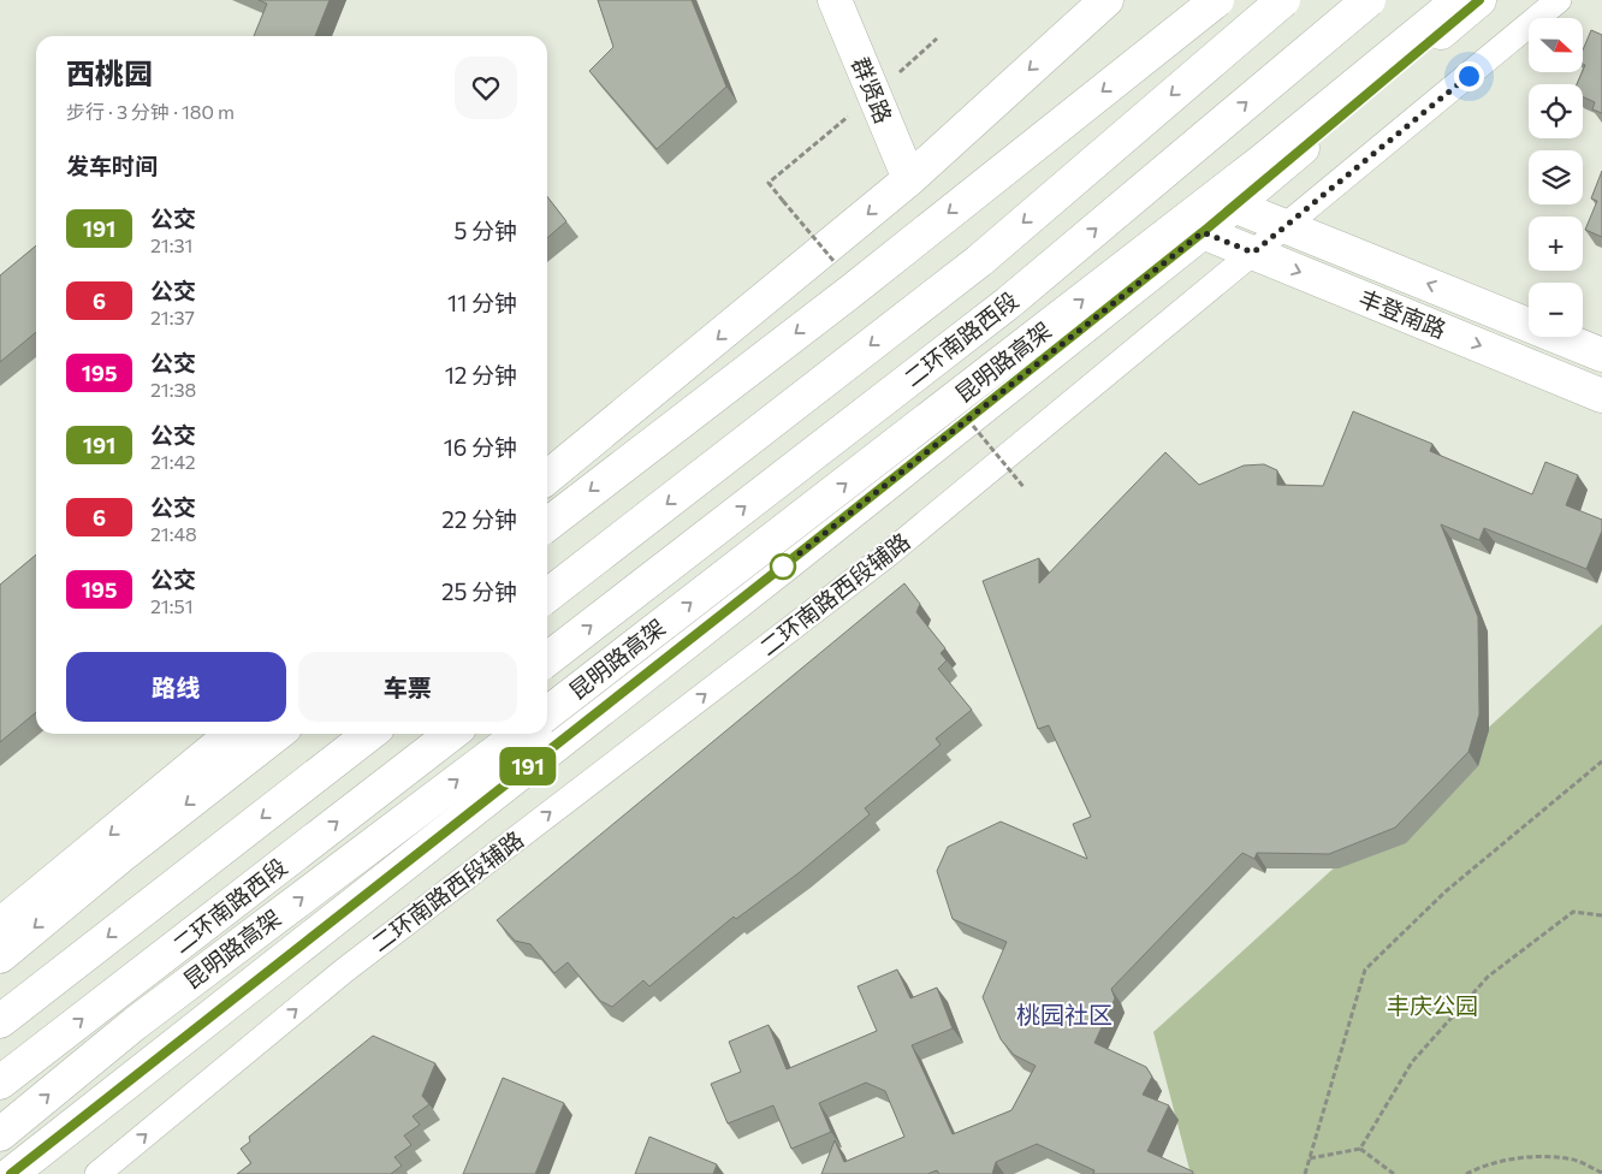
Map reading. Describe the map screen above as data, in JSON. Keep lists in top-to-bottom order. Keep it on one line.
{"streets":{"main road":["群贤路","丰登南路","二环南路西段","昆明路高架"],"street":["二环南路西段辅路"]},"crossings":[["丰登南路","二环南路西段辅路"]],"one_way":["二环南路西段辅路"],"districts":["桃园社区"],"parks":["丰庆公园"],"lines":["bus line 191"],"north":"right","page":{"on_map":"191","map_buttons":["+","−"],"heading":[["西桃园","步行 · 3 分钟 · 180 m"],"发车时间"],"list":[{"mark":"191","name":"公交","note":"21:31","value":"5 分钟"},{"mark":"6","name":"公交","note":"21:37","value":"11 分钟"},{"mark":"195","name":"公交","note":"21:38","value":"12 分钟"},{"mark":"191","name":"公交","note":"21:42","value":"16 分钟"},{"mark":"6","name":"公交","note":"21:48","value":"22 分钟"},{"mark":"195","name":"公交","note":"21:51","value":"25 分钟"}],"buttons":["路线","车票"]}}
